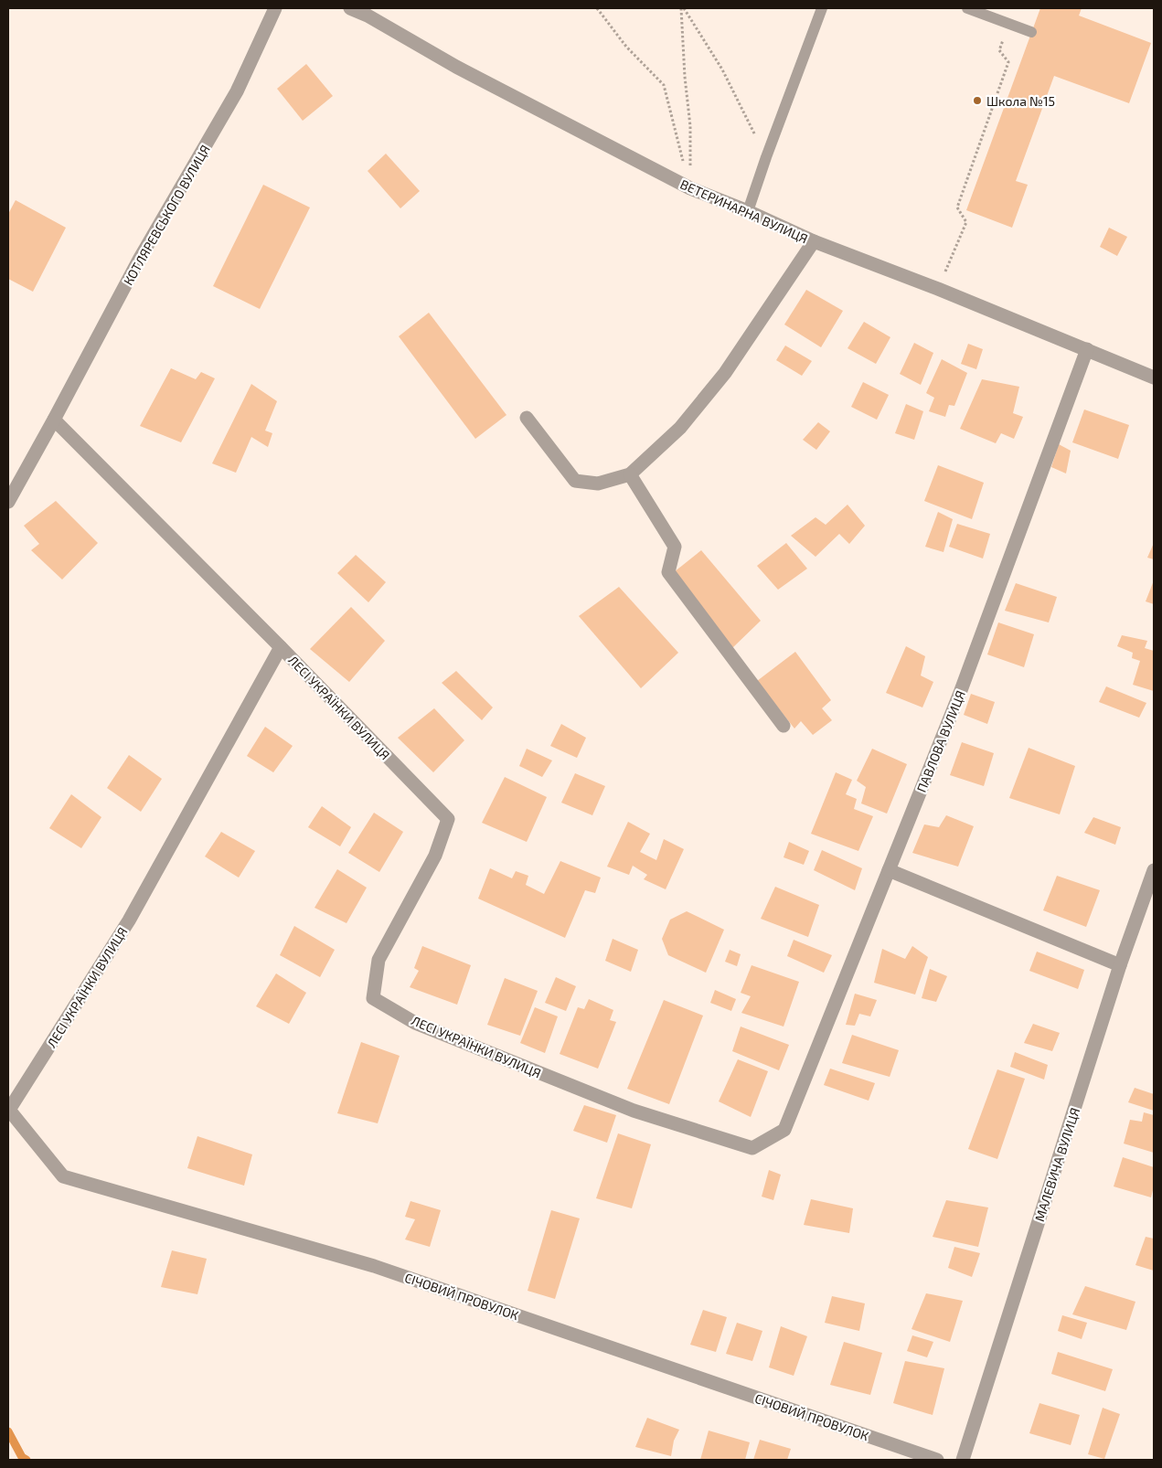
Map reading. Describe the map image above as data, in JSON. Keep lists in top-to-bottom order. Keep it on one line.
{"streets":{"street":["ВЕТЕРИНАРНА ВУЛИЦЯ","КОТЛЯРЕВСЬКОГО ВУЛИЦЯ","ЛЕСІ УКРАЇНКИ ВУЛИЦЯ","ПАВЛОВА ВУЛИЦЯ","МАЛЕВИЧА ВУЛИЦЯ","СІЧОВИЙ ПРОВУЛОК"]},"crossings":[["ВЕТЕРИНАРНА ВУЛИЦЯ","ПАВЛОВА ВУЛИЦЯ"],["КОТЛЯРЕВСЬКОГО ВУЛИЦЯ","ЛЕСІ УКРАЇНКИ ВУЛИЦЯ"],["ЛЕСІ УКРАЇНКИ ВУЛИЦЯ","ПАВЛОВА ВУЛИЦЯ"],["ЛЕСІ УКРАЇНКИ ВУЛИЦЯ","СІЧОВИЙ ПРОВУЛОК"]],"places":["Школа №15"]}
